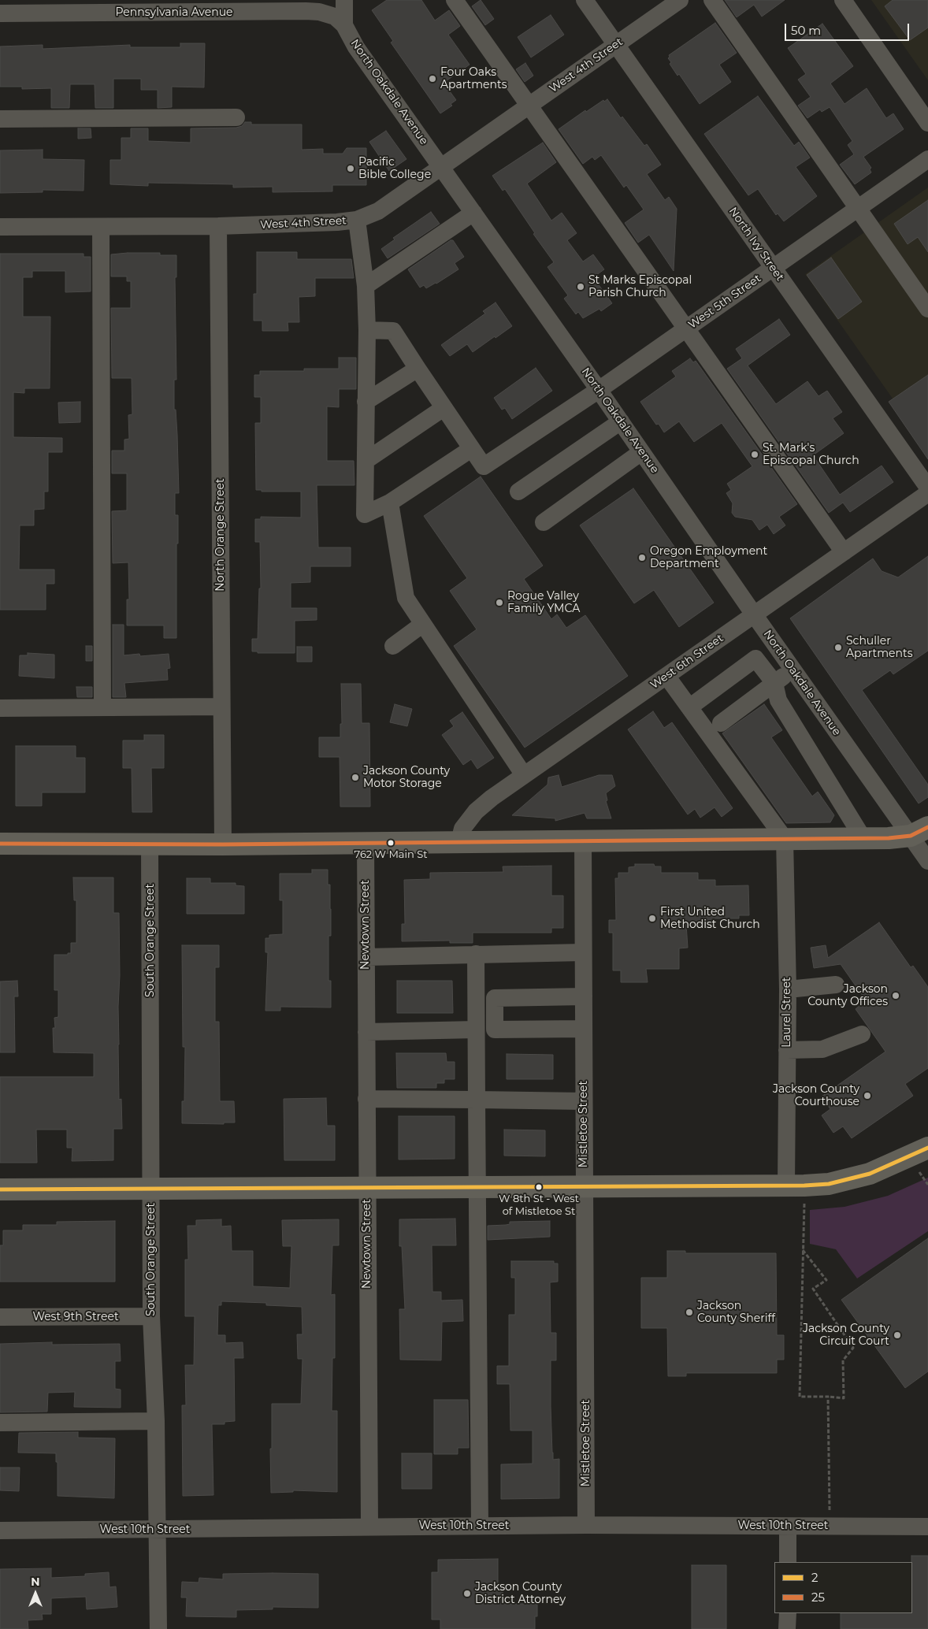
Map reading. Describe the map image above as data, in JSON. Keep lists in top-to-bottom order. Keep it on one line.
{"streets":{"street":["Pennsylvania Avenue","West 4th Street","North Oakdale Avenue","North Ivy Street","West 5th Street","North Orange Street","West 6th Street","Newtown Street","South Orange Street","Laurel Street","Mistletoe Street","West 9th Street","West 10th Street"]},"crossings":[["Pennsylvania Avenue","North Oakdale Avenue"],["West 4th Street","North Oakdale Avenue"],["West 4th Street","North Ivy Street"],["West 4th Street","North Orange Street"],["North Oakdale Avenue","West 5th Street"],["North Oakdale Avenue","West 6th Street"],["North Ivy Street","West 5th Street"],["Newtown Street","West 10th Street"],["South Orange Street","West 9th Street"],["South Orange Street","West 10th Street"],["Mistletoe Street","West 10th Street"]],"places":["Four Oaks Apartments","Pacific Bible College","St Marks Episcopal Parish Church","St. Mark's Episcopal Church","Oregon Employment Department","Rogue Valley Family YMCA","Schuller Apartments","Jackson County Motor Storage","762 W Main St","First United Methodist Church","Jackson County Offices","Jackson County Courthouse","W 8th St - West of Mistletoe St","Jackson County Sheriff","Jackson County Circuit Court","Jackson County District Attorney"],"lines":["transit line 25","transit line 2"],"legend":["2","25"],"scale_bar":"50 m","north":"top"}
